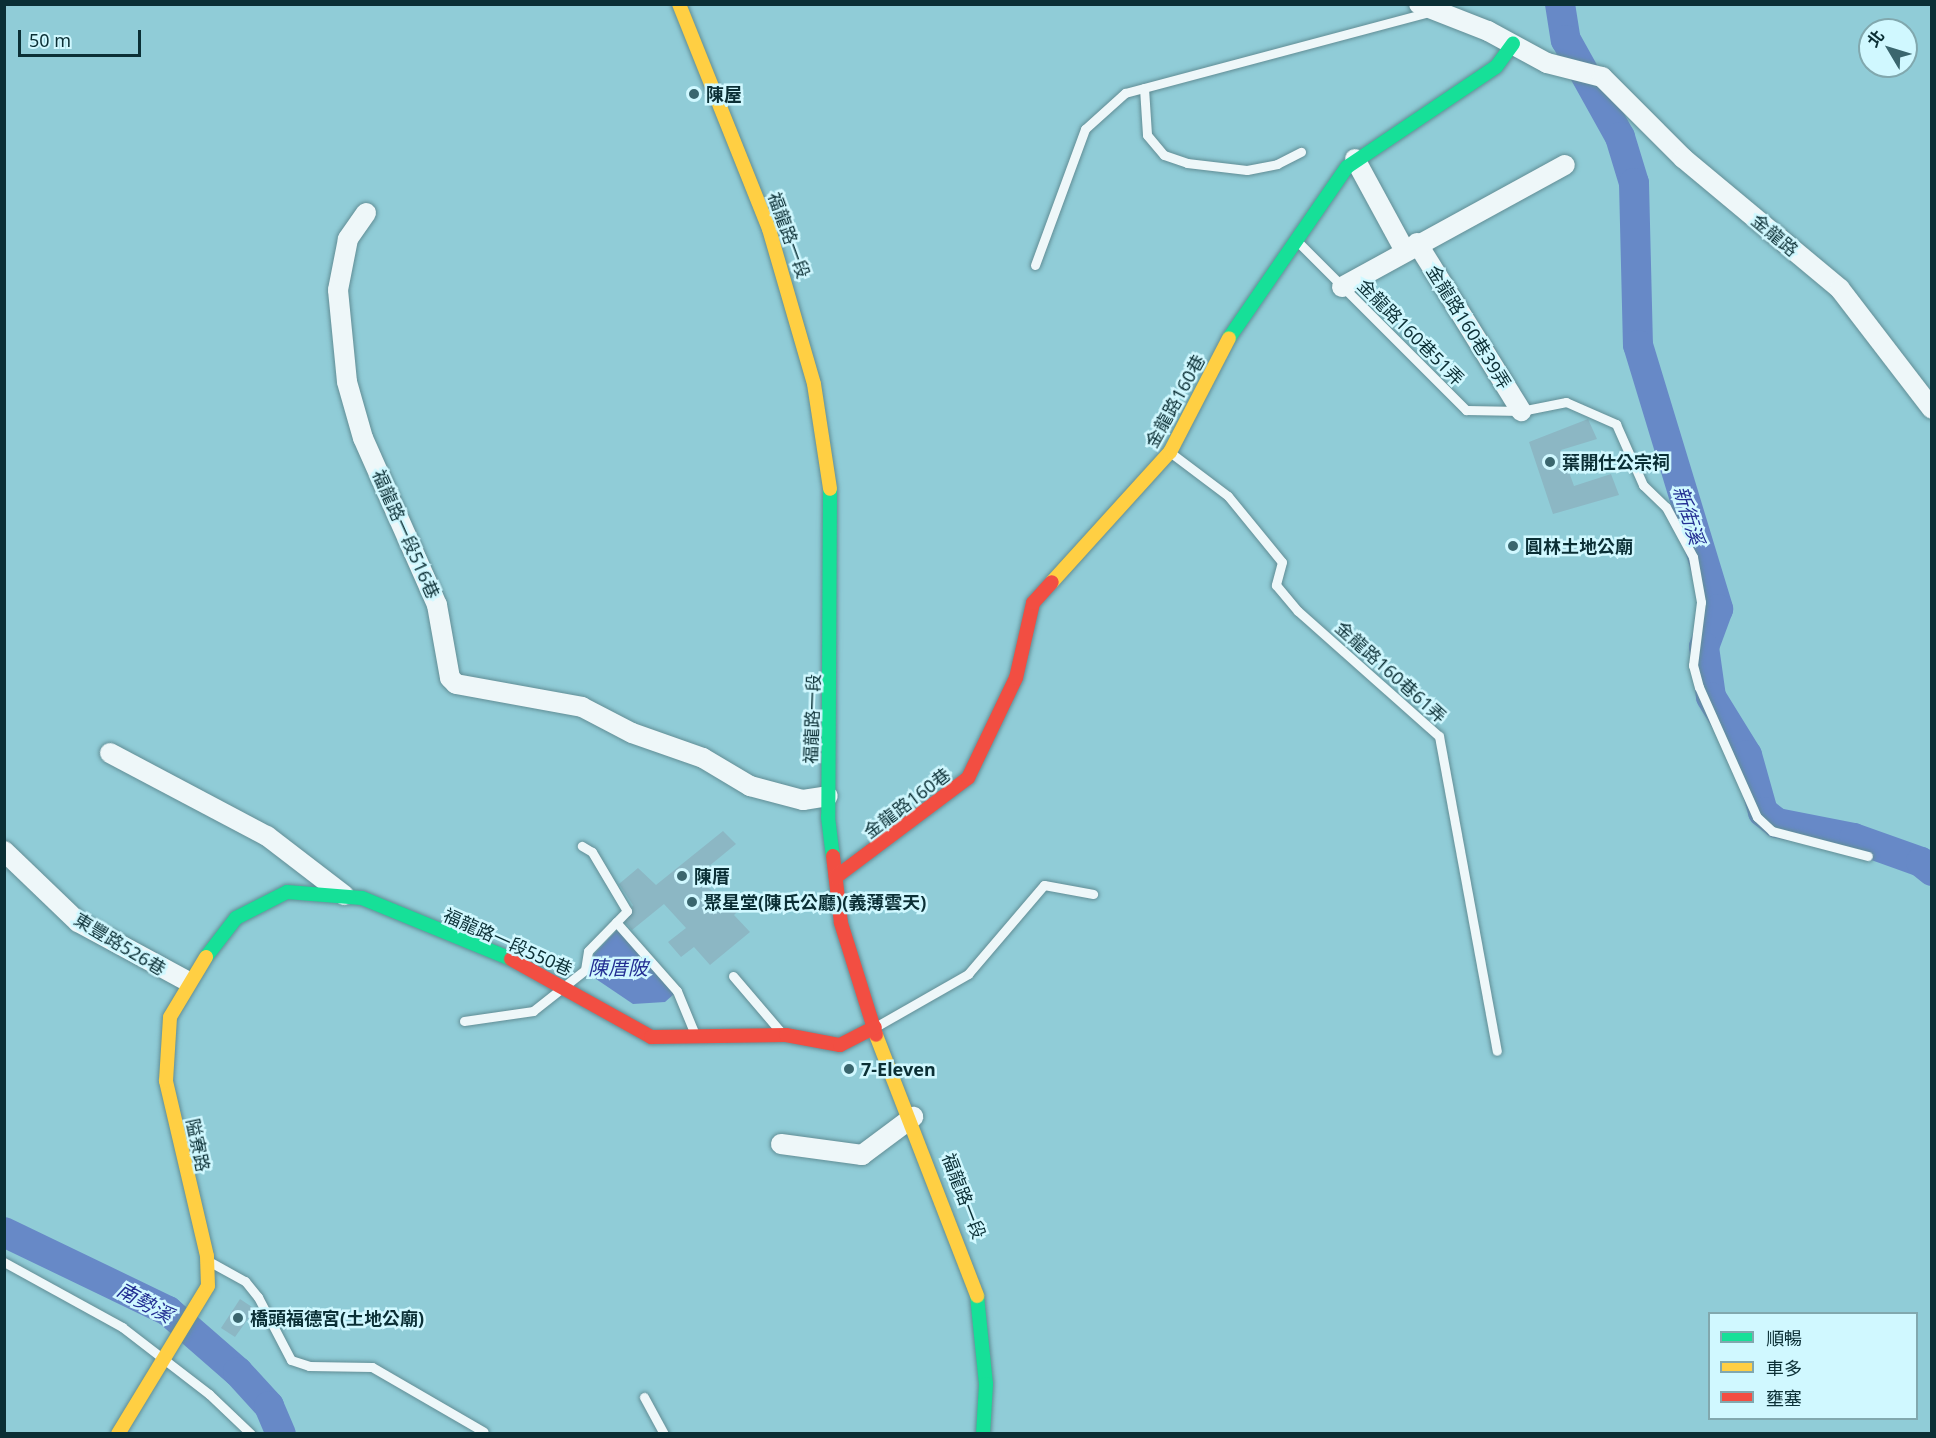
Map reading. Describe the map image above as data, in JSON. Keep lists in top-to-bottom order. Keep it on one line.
{"streets":{"street":["福龍路一段","金龍路","金龍路160巷39弄","金龍路160巷","福龍路一段516巷","福龍路一段550巷","東豐路526巷","隘寮路"],"lane":["金龍路160巷51弄","金龍路160巷61弄"]},"crossings":[["福龍路一段","金龍路160巷"],["福龍路一段","福龍路一段516巷"],["福龍路一段","福龍路一段550巷"],["金龍路","金龍路160巷"],["金龍路160巷39弄","金龍路160巷51弄"],["金龍路160巷39弄","金龍路160巷"],["金龍路160巷51弄","金龍路160巷"],["金龍路160巷","金龍路160巷61弄"],["福龍路一段550巷","東豐路526巷"],["福龍路一段550巷","隘寮路"],["東豐路526巷","隘寮路"]],"water":["新街溪","陳厝陂","南勢溪"],"places":["陳屋","葉開仕公宗祠","圓林土地公廟","陳厝","聚星堂(陳氏公廳)(義薄雲天)","7-Eleven","橋頭福德宮(土地公廟)"],"legend":["順暢","車多","壅塞"],"scale_bar":"50 m","north":"top left"}
